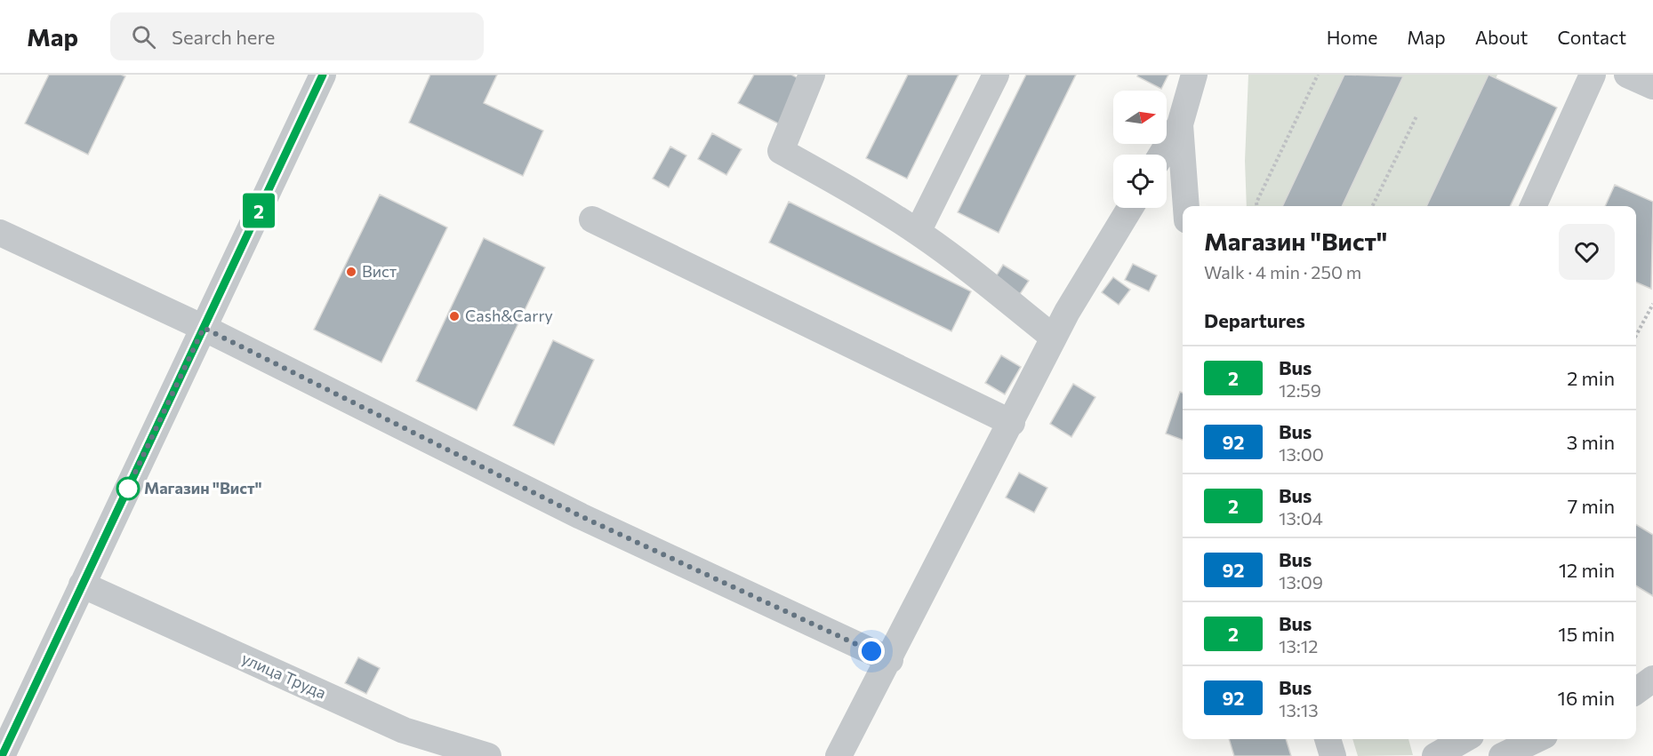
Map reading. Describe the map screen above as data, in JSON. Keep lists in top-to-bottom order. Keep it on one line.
{"streets":{"street":["улица Труда"]},"places":["Вист","Cash&Carry","Магазин \"Вист\""],"lines":["bus line 2"],"north":"right","page":{"header":"Map","search":"Search here","nav":["Home","Map","About","Contact"],"on_map":"2","heading":[["Магазин \"Вист\"","Walk · 4 min · 250 m"],"Departures"],"list":[{"mark":"2","name":"Bus","note":"12:59","value":"2 min"},{"mark":"92","name":"Bus","note":"13:00","value":"3 min"},{"mark":"2","name":"Bus","note":"13:04","value":"7 min"},{"mark":"92","name":"Bus","note":"13:09","value":"12 min"},{"mark":"2","name":"Bus","note":"13:12","value":"15 min"},{"mark":"92","name":"Bus","note":"13:13","value":"16 min"}]}}
